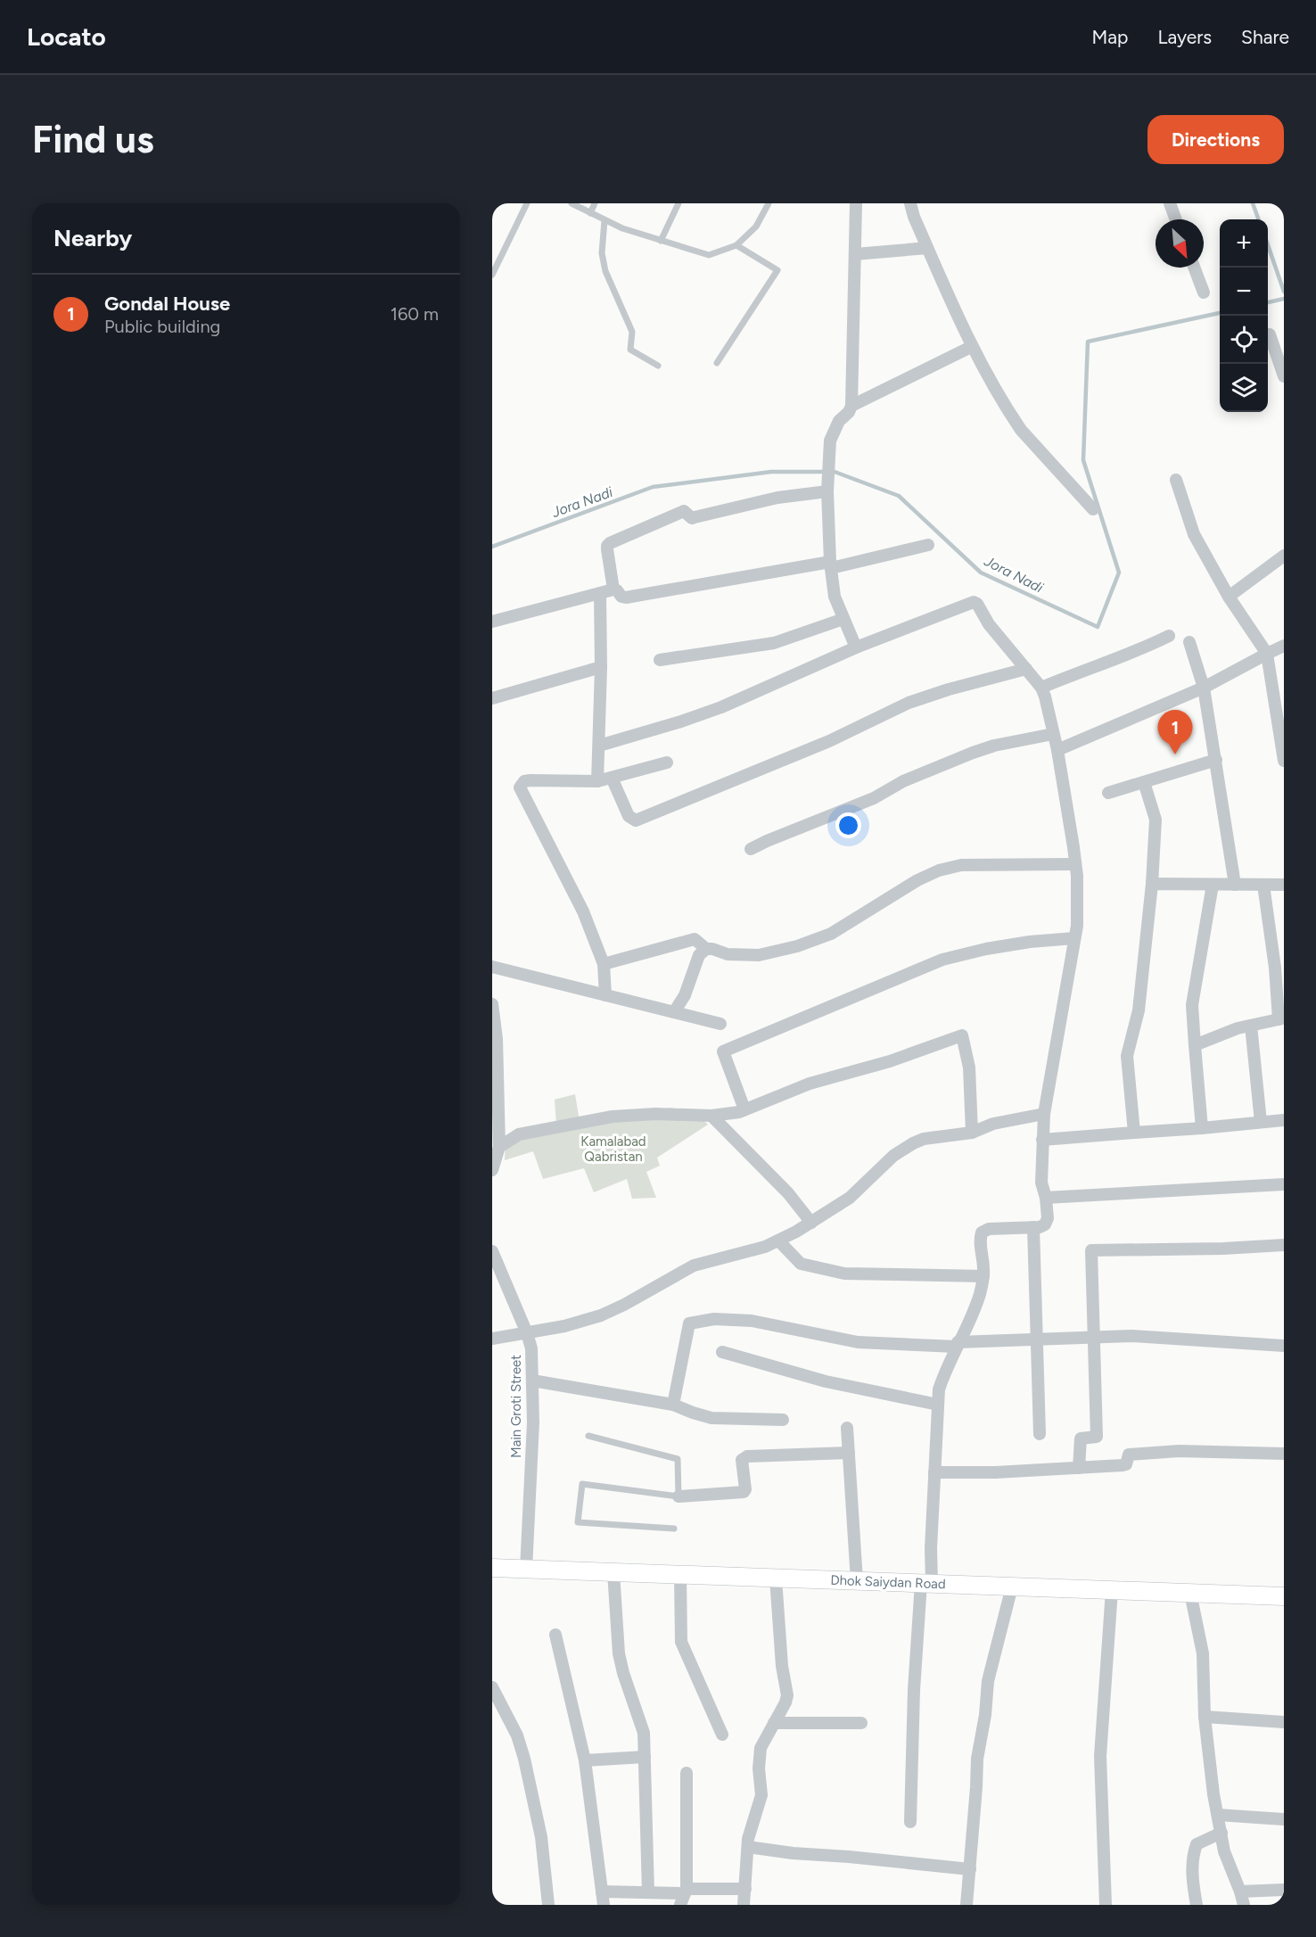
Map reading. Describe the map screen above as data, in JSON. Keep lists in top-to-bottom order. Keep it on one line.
{"streets":{"main road":["Dhok Saiydan Road"],"street":["Main Groti Street"]},"crossings":[["Main Groti Street","Dhok Saiydan Road"]],"water":["Jora Nadi"],"parks":["Kamalabad Qabristan"],"north":"bottom right","page":{"header":"Locato","nav":["Map","Layers","Share"],"buttons":"Directions","title":"Find us","heading":"Nearby","map_buttons":["+","−"],"list":[{"mark":"1","name":"Gondal House","note":"Public building","value":"160 m"}],"pins":"1"}}
